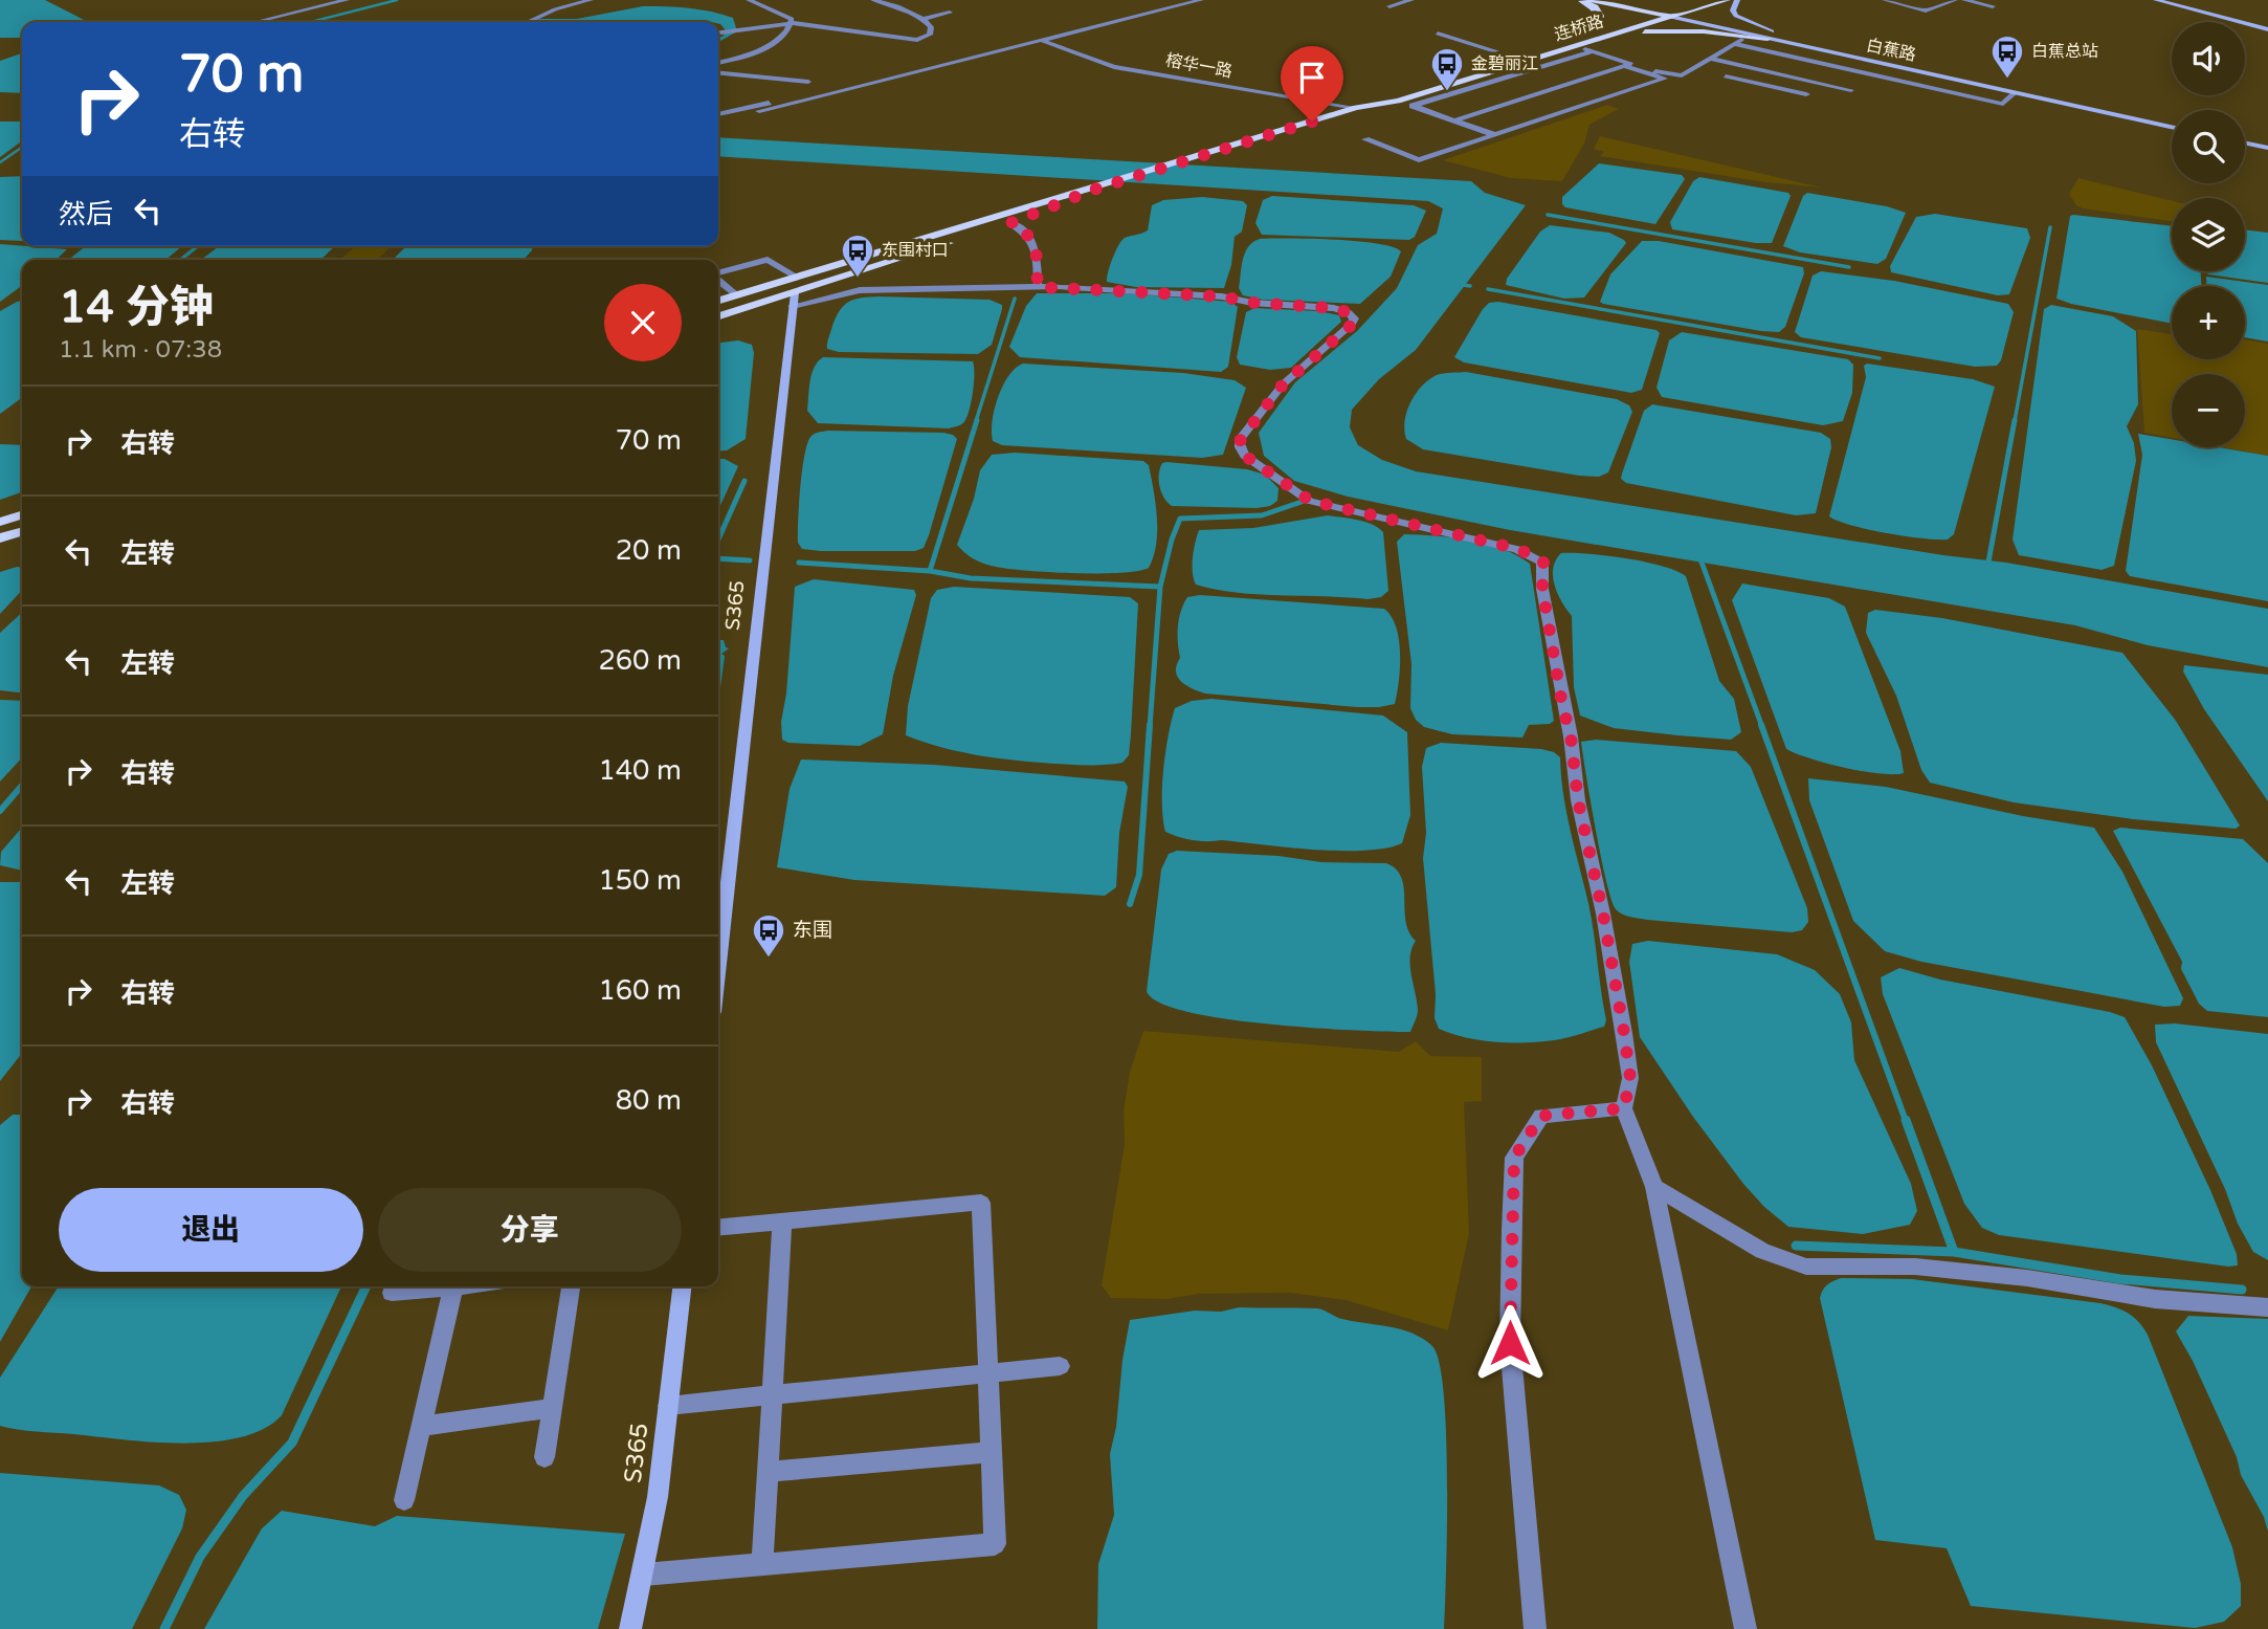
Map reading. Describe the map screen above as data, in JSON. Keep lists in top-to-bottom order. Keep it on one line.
{"streets":{"main road":["连桥路","白蕉路","S365"],"street":["榕华一路"]},"crossings":[["连桥路","白蕉路"],["连桥路","榕华一路"]],"places":{"bus stop":["白蕉总站","金碧丽江","东围村口","东围"]},"page":{"map_buttons":["+","−"],"turn":["70 m","右转"],"then":"然后","heading":["14 分钟","1.1 km · 07:38"],"list":[{"name":"右转","value":"70 m"},{"name":"左转","value":"20 m"},{"name":"左转","value":"260 m"},{"name":"右转","value":"140 m"},{"name":"左转","value":"150 m"},{"name":"右转","value":"160 m"},{"name":"右转","value":"80 m"}],"buttons":["退出","分享"]}}
